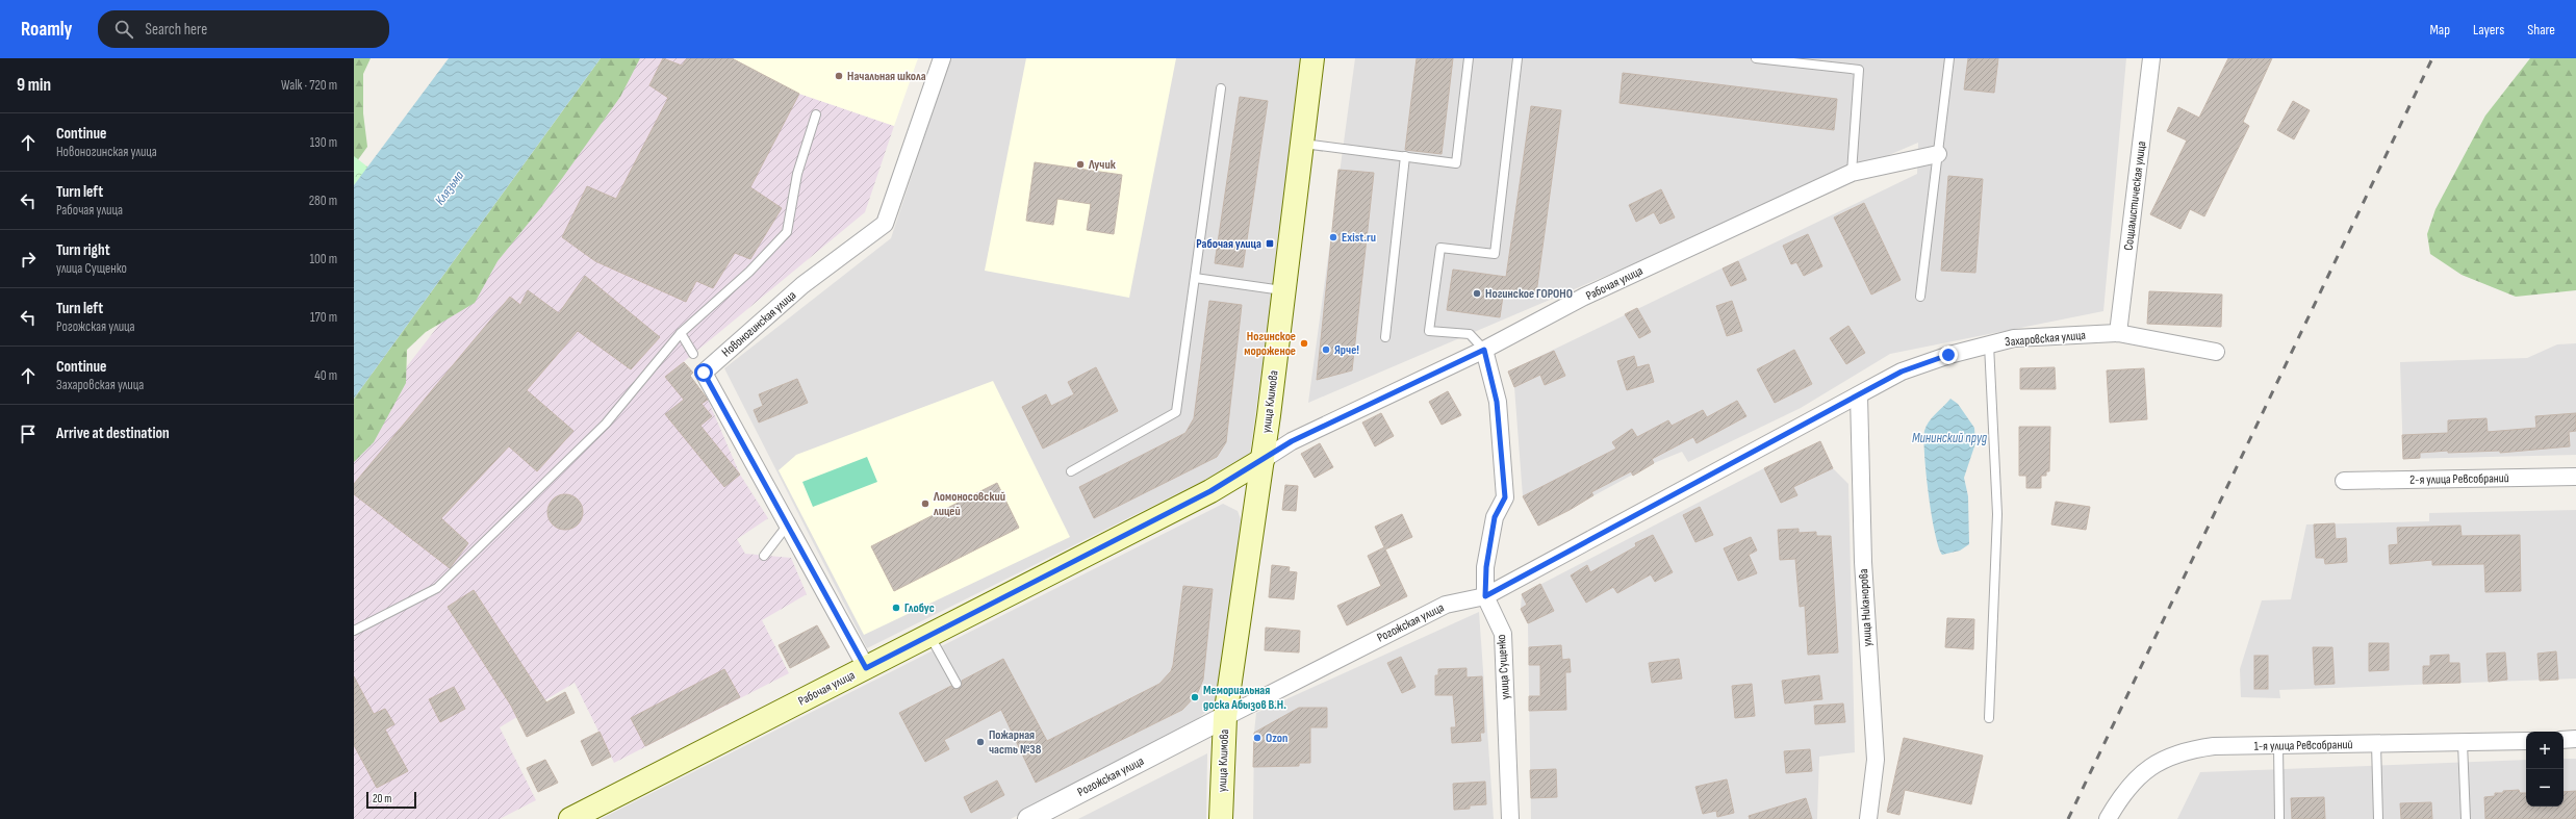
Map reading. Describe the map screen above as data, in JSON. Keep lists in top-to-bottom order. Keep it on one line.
{"streets":{"main road":["Рабочая улица","улица Климова"],"street":["Социалистическая улица","Новоногинская улица","Захаровская улица","2-я улица Ревсобраний","улица Никанорова","Рогожская улица","улица Сущенко","1-я улица Ревсобраний"]},"crossings":[["Социалистическая улица","Захаровская улица"],["Рабочая улица","Новоногинская улица"],["Рабочая улица","улица Климова"],["Рабочая улица","улица Сущенко"],["Захаровская улица","улица Никанорова"],["Захаровская улица","Рогожская улица"],["улица Климова","Рогожская улица"],["улица Никанорова","Рогожская улица"],["Рогожская улица","улица Сущенко"]],"water":["Клязьма","Мининский пруд"],"places":{"other":["Начальная школа","Лучик","Exist.ru","Ногинское ГОРОНО","Ногинское мороженое","Ярче!","Ломоносовский лицей","Глобус","Мемориальная доска Абызов В.Н.","Ozon","Пожарная часть №38"],"transit":["Рабочая улица"]},"scale_bar":"20 m","page":{"header":"Roamly","search":"Search here","nav":["Map","Layers","Share"],"heading":["9 min","Walk · 720 m"],"list":[["Continue","Новоногинская улица","130 m"],["Turn left","Рабочая улица","280 m"],["Turn right","улица Сущенко","100 m"],["Turn left","Рогожская улица","170 m"],["Continue","Захаровская улица","40 m"],"Arrive at destination"],"map_buttons":["+","−"],"scale":"20 m"}}
